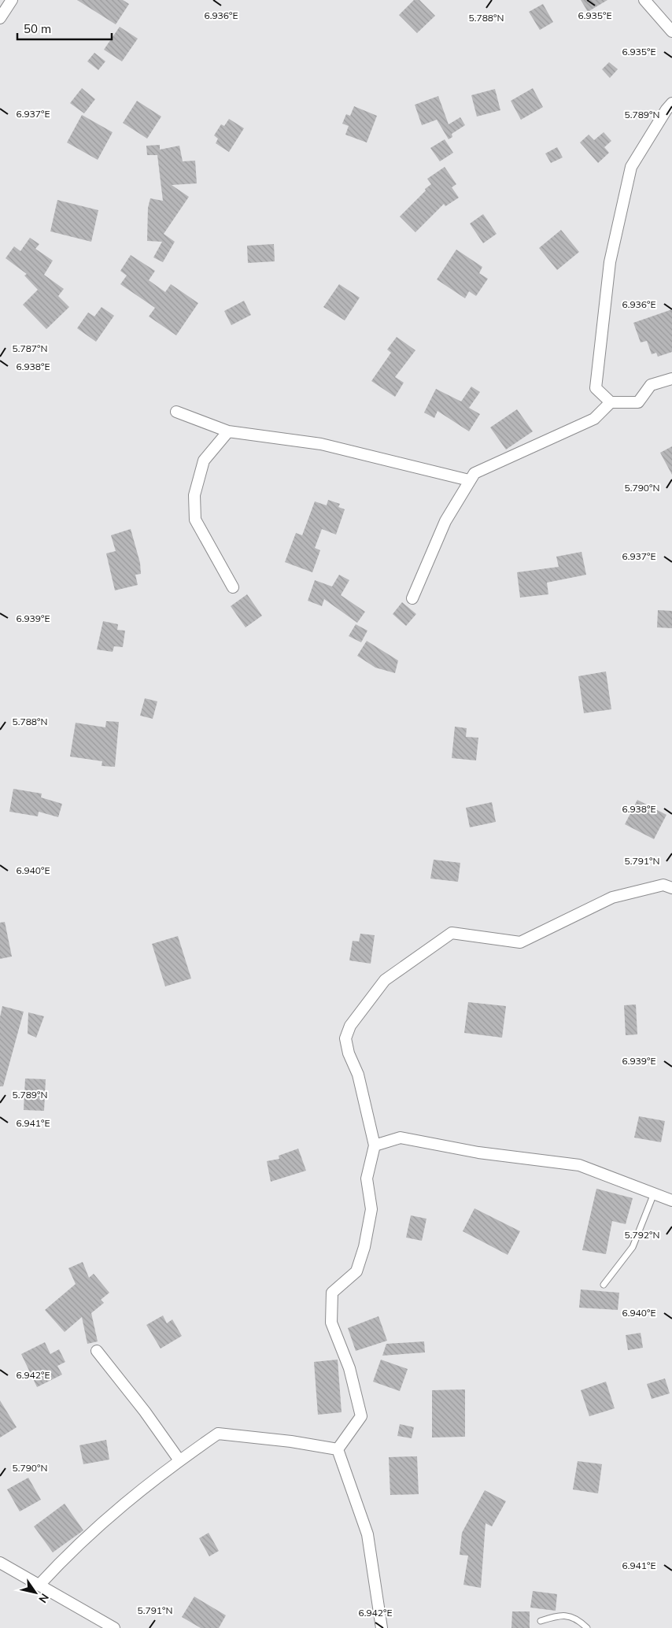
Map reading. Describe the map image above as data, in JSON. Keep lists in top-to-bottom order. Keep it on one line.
{"scale_bar":"50 m","north":"bottom right","coordinates":["6.935°E","6.936°E","5.788°N","6.937°E","5.789°N","5.787°N","6.938°E","5.790°N","6.939°E","5.791°N","6.940°E","6.941°E","5.792°N","6.942°E"]}
